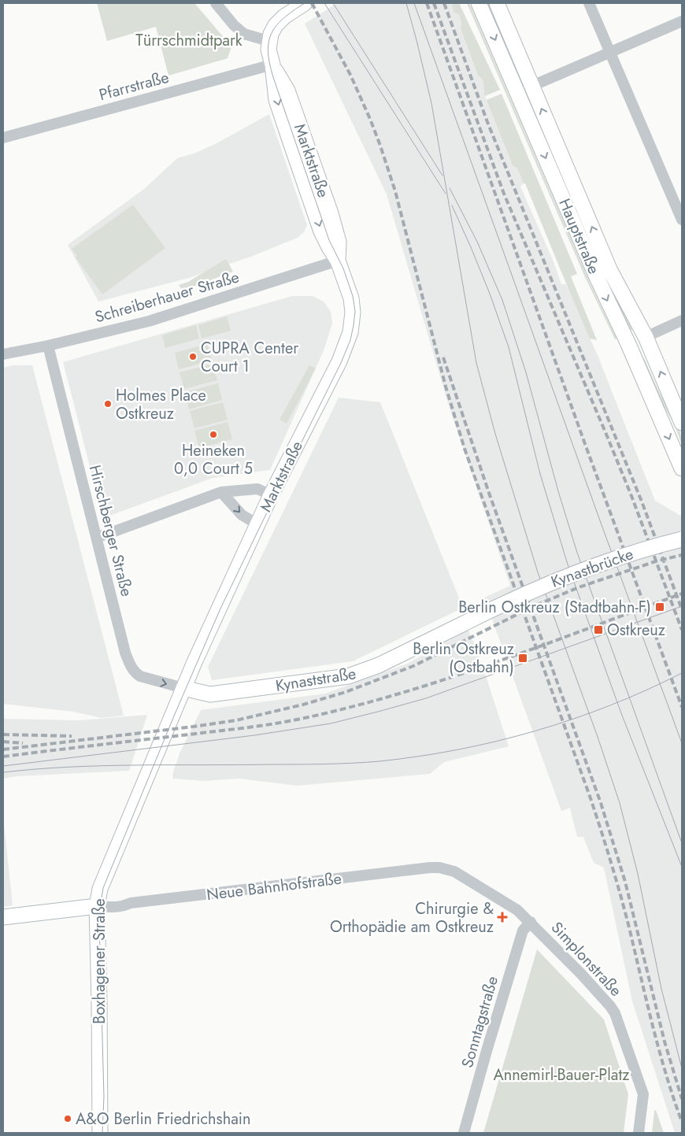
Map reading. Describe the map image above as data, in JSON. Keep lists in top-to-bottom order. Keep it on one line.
{"streets":{"main road":["Marktstraße","Hauptstraße","Kynastbrücke","Kynaststraße","Neue Bahnhofstraße","Boxhagener Straße"],"street":["Pfarrstraße","Schreiberhauer Straße","Hirschberger Straße","Simplonstraße","Sonntagstraße"]},"crossings":[["Pfarrstraße","Marktstraße"],["Marktstraße","Schreiberhauer Straße"],["Marktstraße","Hirschberger Straße"],["Marktstraße","Kynaststraße"],["Marktstraße","Boxhagener Straße"],["Schreiberhauer Straße","Hirschberger Straße"],["Hirschberger Straße","Kynaststraße"],["Hirschberger Straße","Boxhagener Straße"],["Kynastbrücke","Kynaststraße"],["Kynaststraße","Boxhagener Straße"],["Neue Bahnhofstraße","Simplonstraße"],["Neue Bahnhofstraße","Boxhagener Straße"],["Neue Bahnhofstraße","Sonntagstraße"],["Simplonstraße","Sonntagstraße"]],"one_way":["Hirschberger Straße"],"parks":["Türrschmidtpark","Annemirl-Bauer-Platz"],"places":{"other":["CUPRA Center Court 1","Holmes Place Ostkreuz","Heineken 0,0 Court 5","A&O Berlin Friedrichshain"],"transit":["Berlin Ostkreuz (Stadtbahn-F)","Ostkreuz","Berlin Ostkreuz (Ostbahn)"],"health":["Chirurgie & Orthopädie am Ostkreuz"]}}
